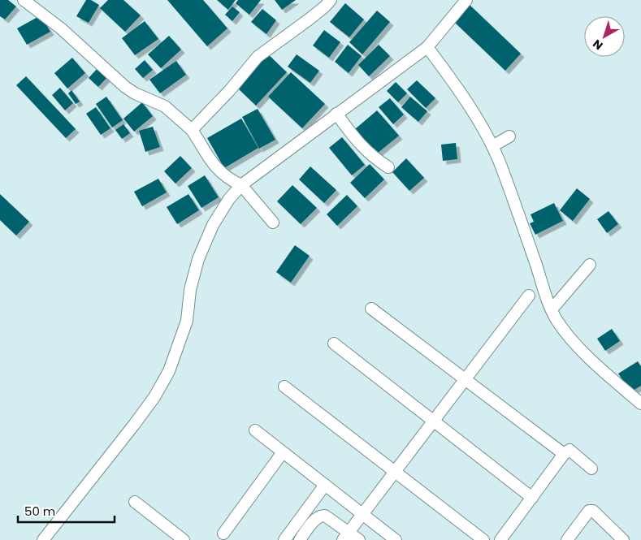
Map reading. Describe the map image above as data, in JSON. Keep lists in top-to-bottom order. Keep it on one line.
{"scale_bar":"50 m","north":"bottom left"}
